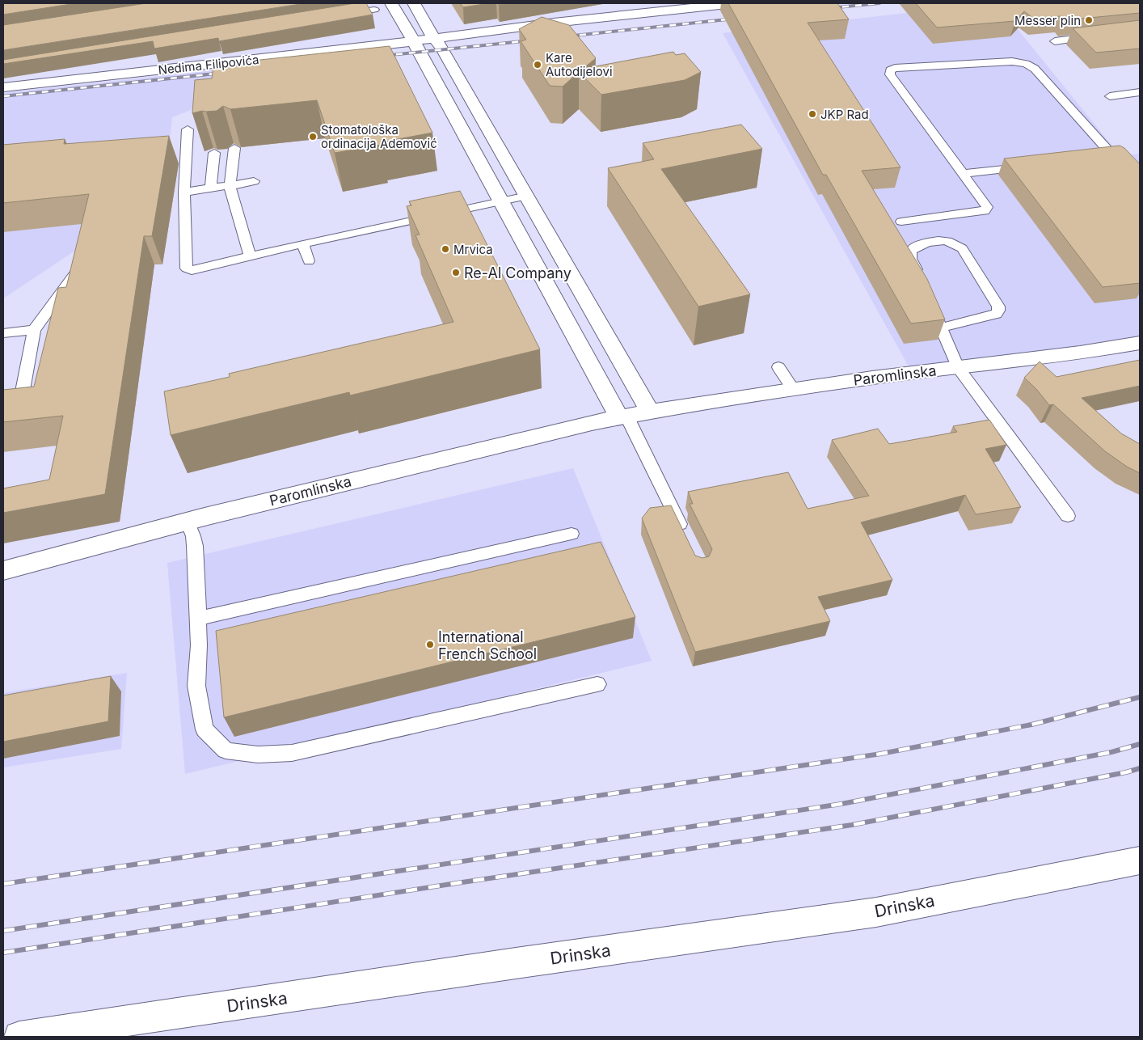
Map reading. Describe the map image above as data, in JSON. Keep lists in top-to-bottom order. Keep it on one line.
{"streets":{"street":["Nedima Filipovića","Paromlinska","Drinska"]},"places":["Messer plin","Kare Autodijelovi","JKP Rad","Stomatološka ordinacija Ademović","Mrvica","Re-Al Company","International French School"]}
